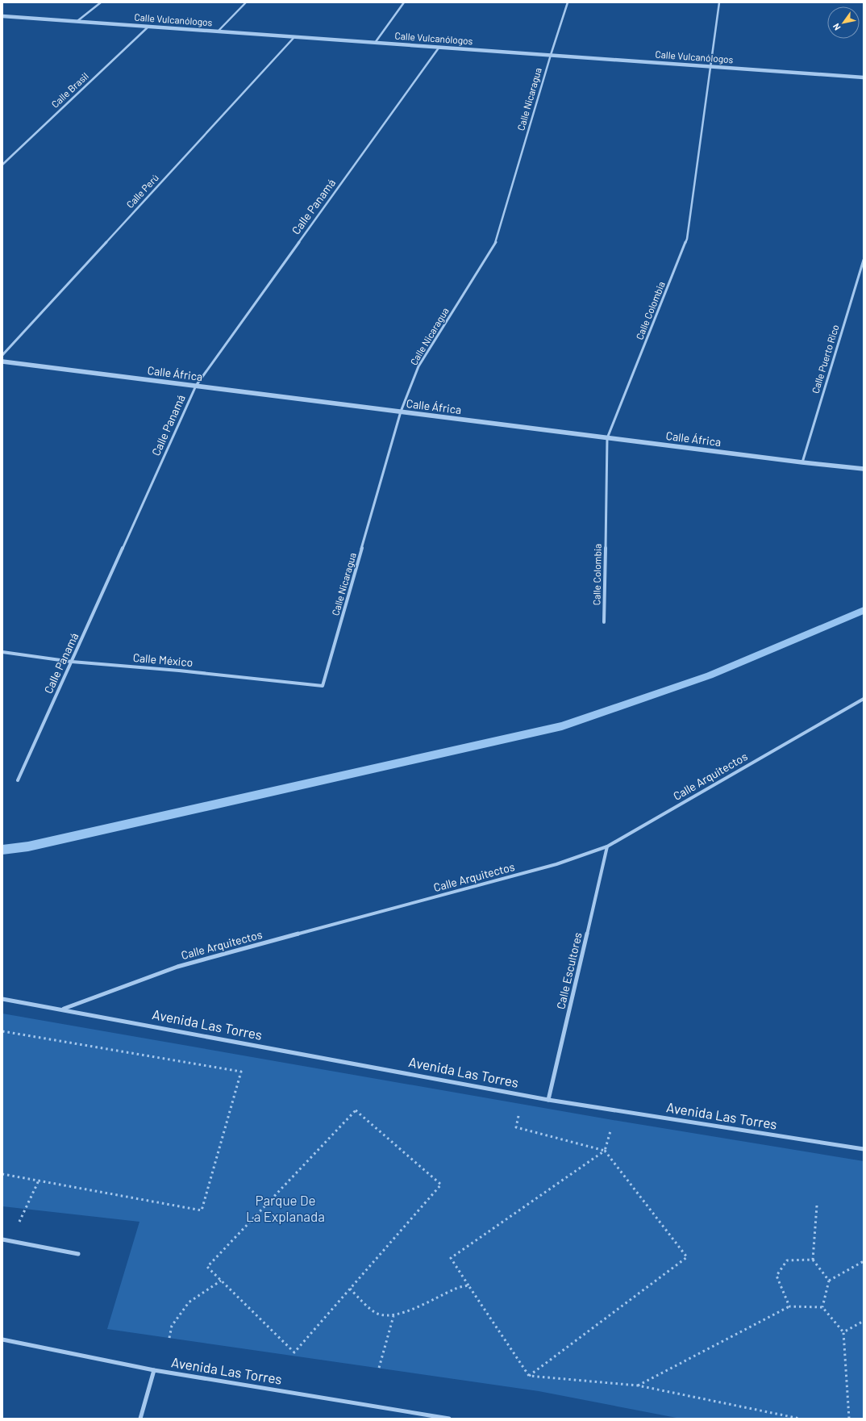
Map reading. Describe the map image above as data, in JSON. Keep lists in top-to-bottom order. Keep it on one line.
{"streets":{"street":["Calle Vulcanólogos","Calle Brasil","Calle Nicaragua","Calle Perú","Calle Panamá","Calle Colombia","Calle Puerto Rico","Calle África","Calle México","Calle Arquitectos","Calle Escultores","Avenida Las Torres"]},"crossings":[["Calle Vulcanólogos","Calle Brasil"],["Calle Vulcanólogos","Calle Nicaragua"],["Calle Vulcanólogos","Calle Perú"],["Calle Vulcanólogos","Calle Panamá"],["Calle Vulcanólogos","Calle Colombia"],["Calle Nicaragua","Calle África"],["Calle Nicaragua","Calle México"],["Calle Panamá","Calle África"],["Calle Panamá","Calle México"],["Calle Colombia","Calle África"],["Calle Puerto Rico","Calle África"],["Calle Arquitectos","Calle Escultores"],["Calle Arquitectos","Avenida Las Torres"],["Calle Escultores","Avenida Las Torres"]],"parks":["Parque De La Explanada"],"north":"bottom left"}
